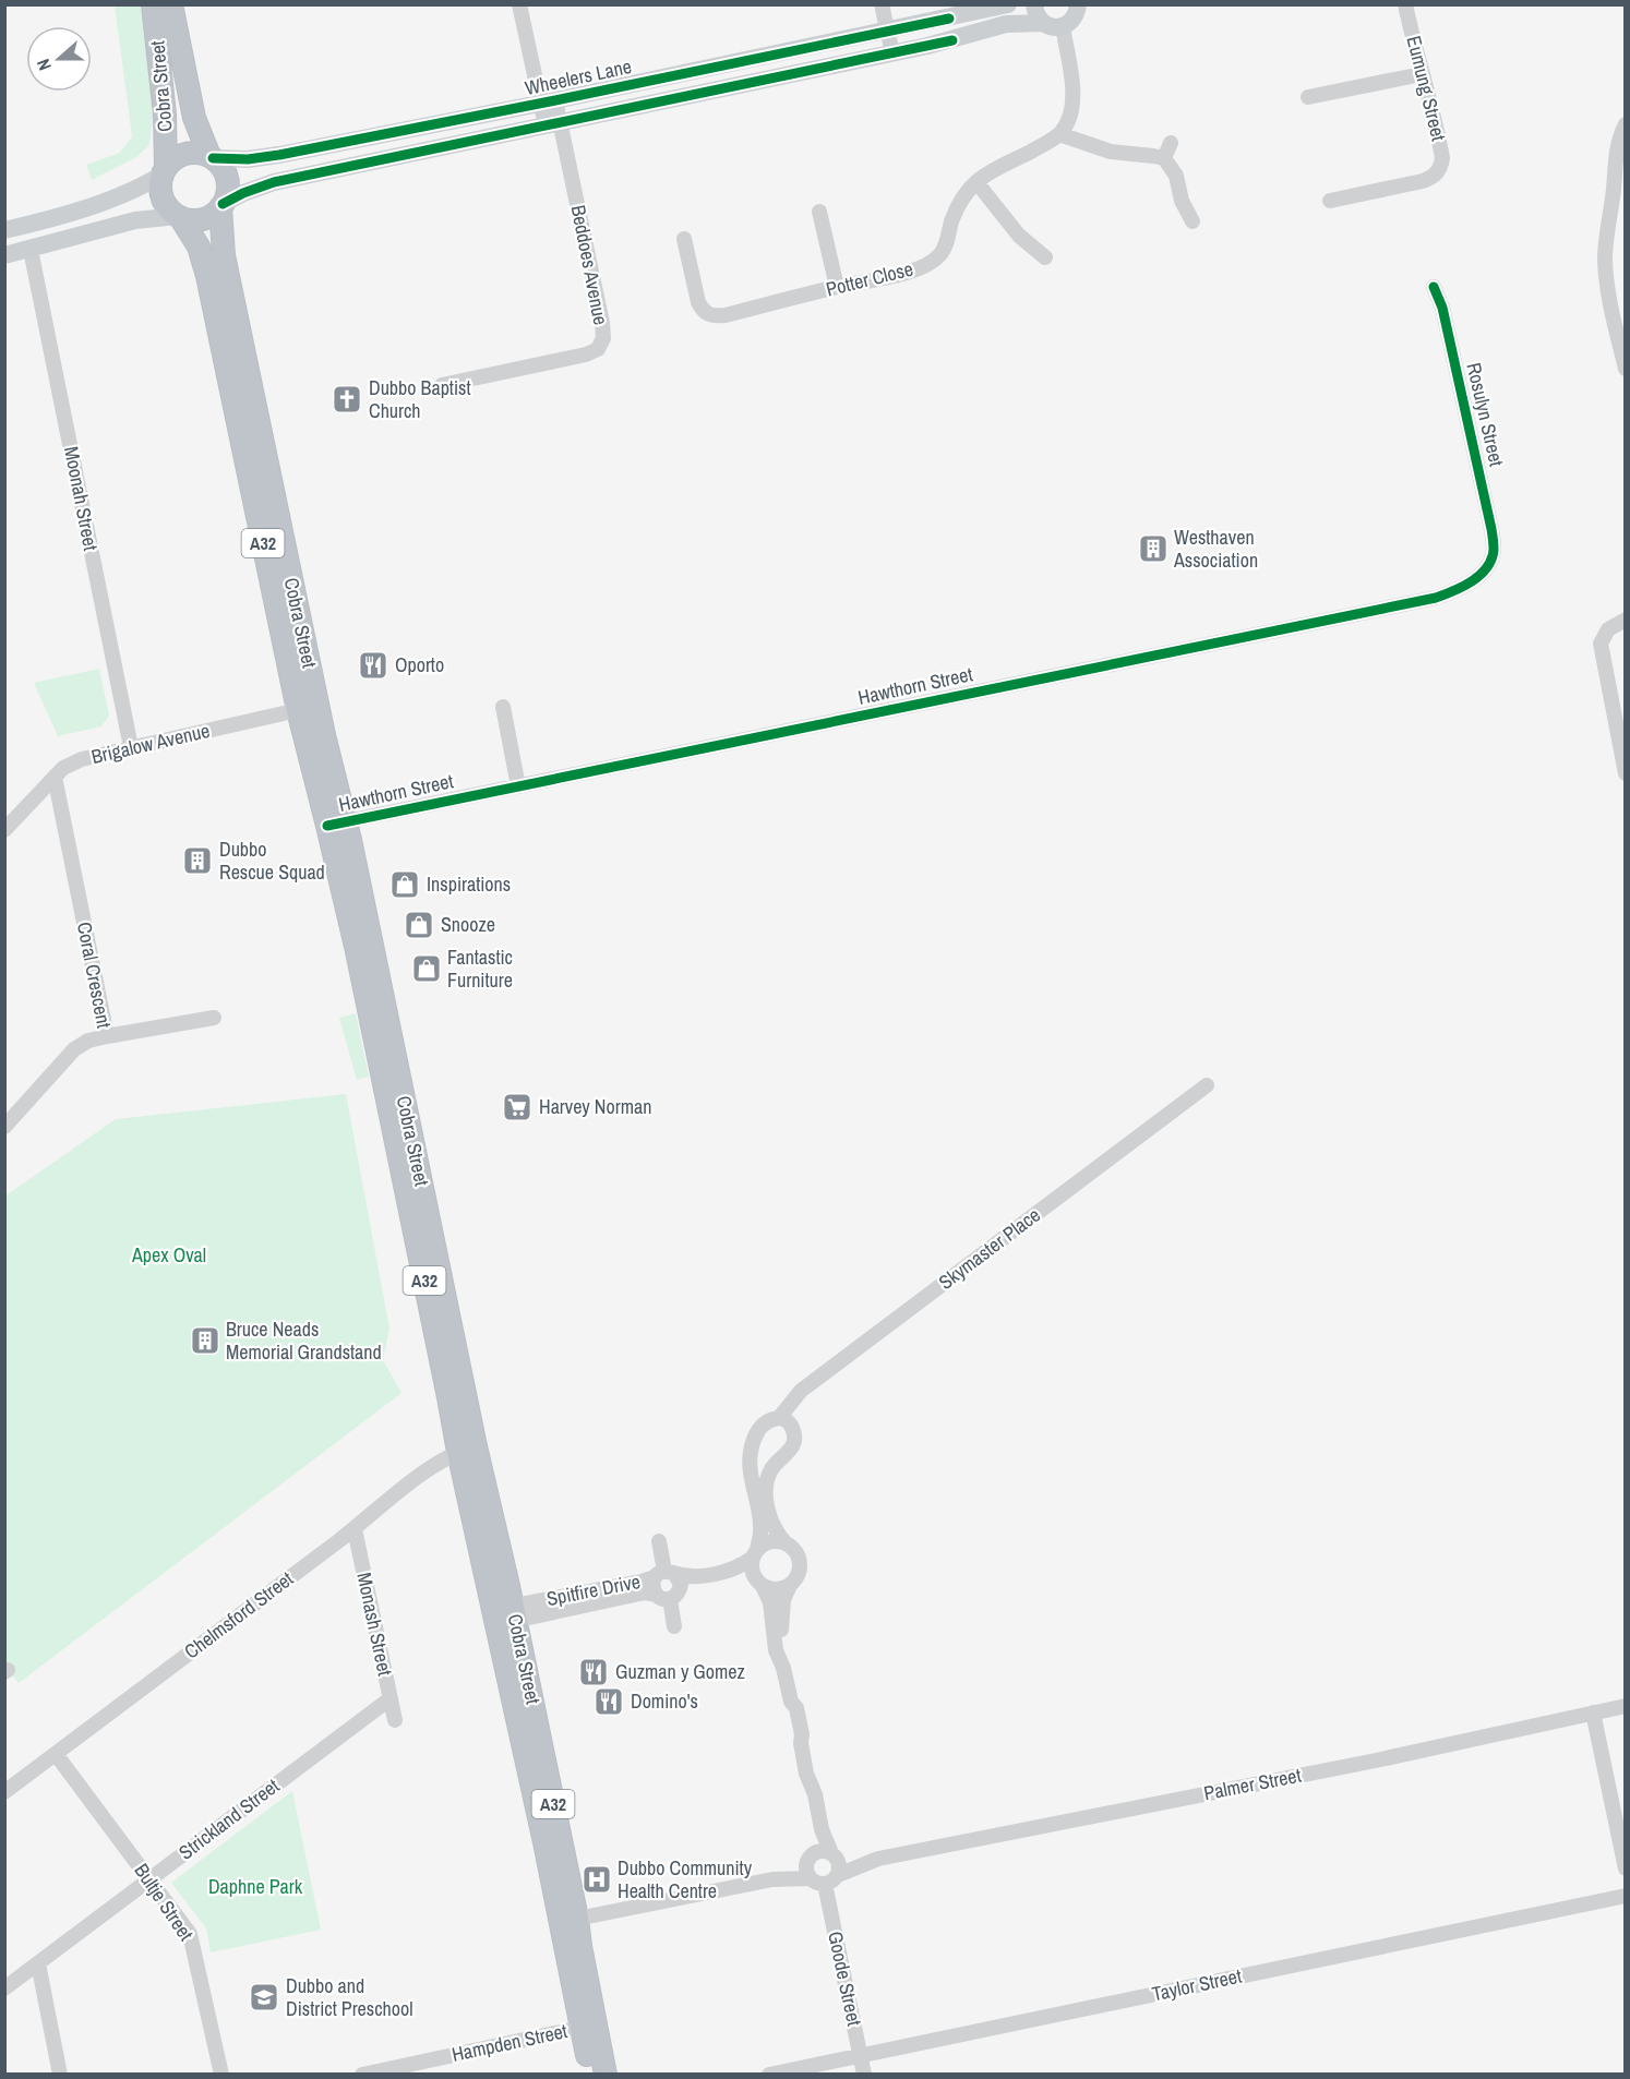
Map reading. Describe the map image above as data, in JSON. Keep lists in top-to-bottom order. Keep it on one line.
{"streets":{"highway":["Cobra Street","A32"],"main road":["Wheelers Lane"],"street":["Eumung Street","Beddoes Avenue","Potter Close","Rosulyn Street","Moonah Street","Hawthorn Street","Brigalow Avenue","Coral Crescent","Skymaster Place","Spitfire Drive","Chelmsford Street","Monash Street","Palmer Street","Strickland Street","Bultje Street","Goode Street","Taylor Street","Hampden Street"]},"crossings":[["Wheelers Lane","Cobra Street"],["Wheelers Lane","Beddoes Avenue"],["Wheelers Lane","A32"],["Cobra Street","A32"],["Cobra Street","Hawthorn Street"],["Cobra Street","Brigalow Avenue"],["Cobra Street","Spitfire Drive"],["Cobra Street","Chelmsford Street"],["Cobra Street","Hampden Street"],["Rosulyn Street","Hawthorn Street"],["Moonah Street","Brigalow Avenue"],["Brigalow Avenue","Coral Crescent"],["Skymaster Place","Spitfire Drive"],["Chelmsford Street","Monash Street"],["Chelmsford Street","Bultje Street"],["Monash Street","Strickland Street"],["Palmer Street","Goode Street"],["Strickland Street","Bultje Street"],["Goode Street","Taylor Street"]],"parks":["Apex Oval","Daphne Park"],"places":{"church":["Dubbo Baptist Church"],"building":["Westhaven Association","Dubbo Rescue Squad","Bruce Neads Memorial Grandstand"],"restaurant":["Oporto","Guzman y Gomez","Domino's"],"shop":["Inspirations","Snooze","Fantastic Furniture"],"supermarket":["Harvey Norman"],"hospital":["Dubbo Community Health Centre"],"school or university":["Dubbo and District Preschool"]},"north":"left"}
